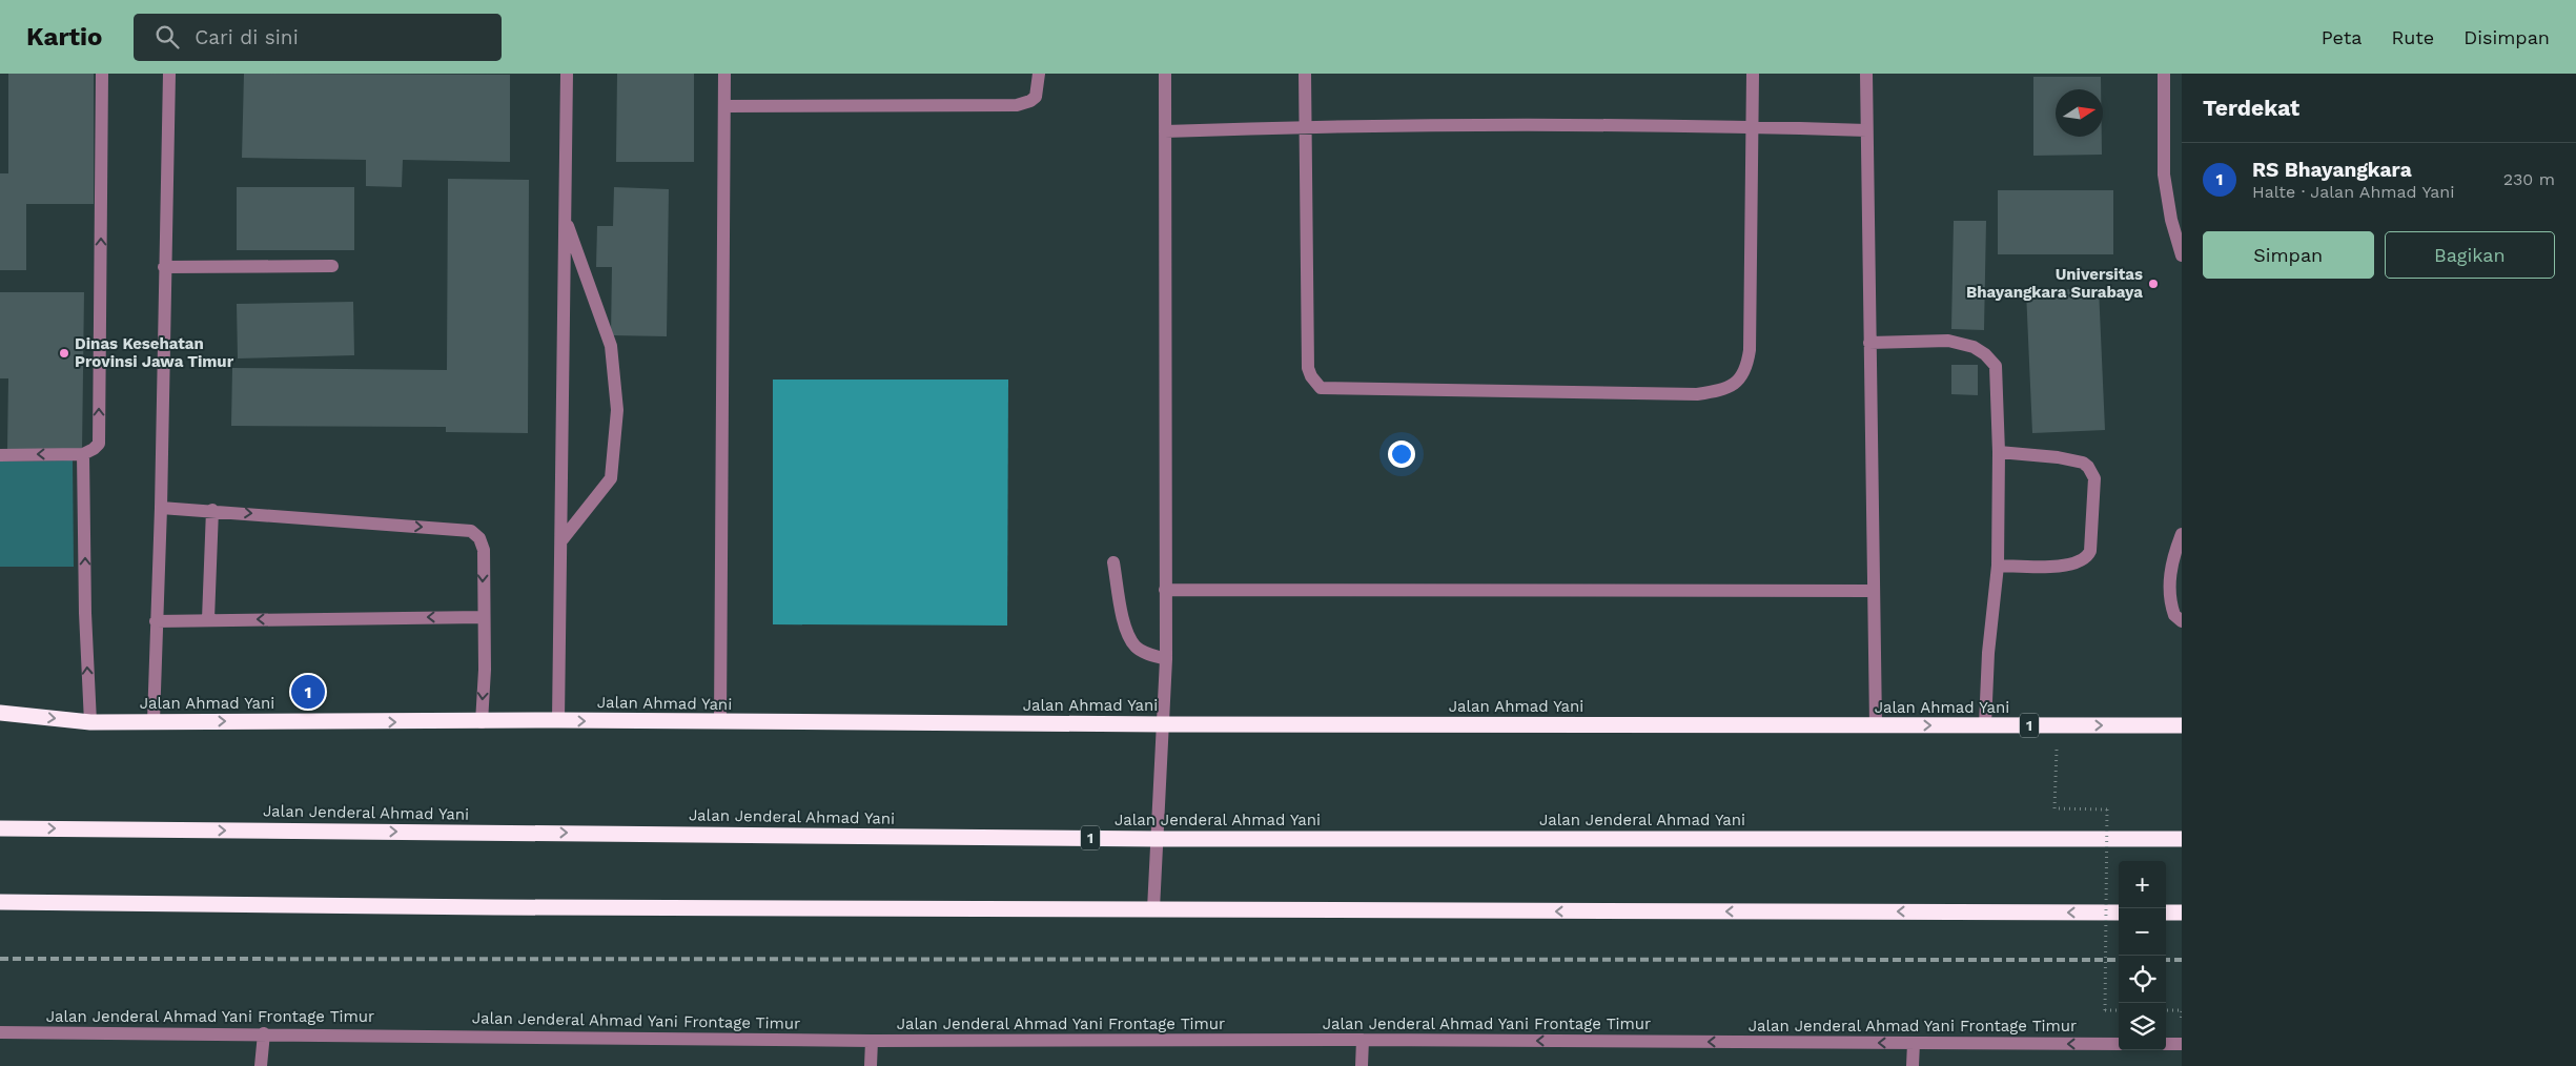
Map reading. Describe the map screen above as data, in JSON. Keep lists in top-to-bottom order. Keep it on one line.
{"streets":{"highway":["Jalan Ahmad Yani","1","Jalan Jenderal Ahmad Yani"],"street":["Jalan Jenderal Ahmad Yani Frontage Timur"]},"one_way":["Jalan Ahmad Yani","Jalan Jenderal Ahmad Yani Frontage Timur"],"places":["Universitas Bhayangkara Surabaya","Dinas Kesehatan Provinsi Jawa Timur"],"north":"right","page":{"header":"Kartio","search":"Cari di sini","nav":["Peta","Rute","Disimpan"],"heading":"Terdekat","list":[{"mark":"1","name":"RS Bhayangkara","note":"Halte · Jalan Ahmad Yani","value":"230 m"}],"buttons":["Simpan","Bagikan"],"pins":"1","map_buttons":["+","−"]}}
